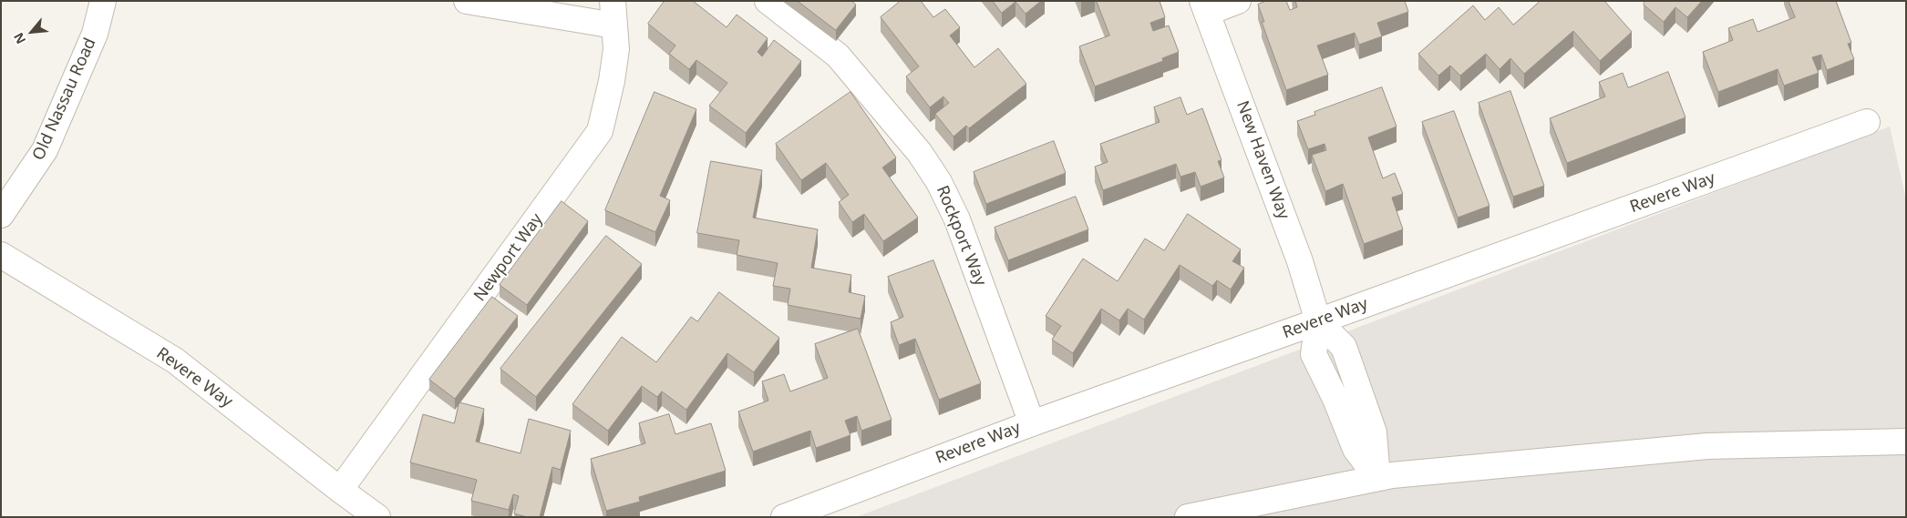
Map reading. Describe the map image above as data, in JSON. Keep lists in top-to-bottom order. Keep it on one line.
{"streets":{"street":["Old Nassau Road","New Haven Way","Revere Way","Rockport Way","Newport Way"]},"crossings":[["New Haven Way","Revere Way"],["Revere Way","Rockport Way"],["Revere Way","Newport Way"]],"north":"bottom left"}
